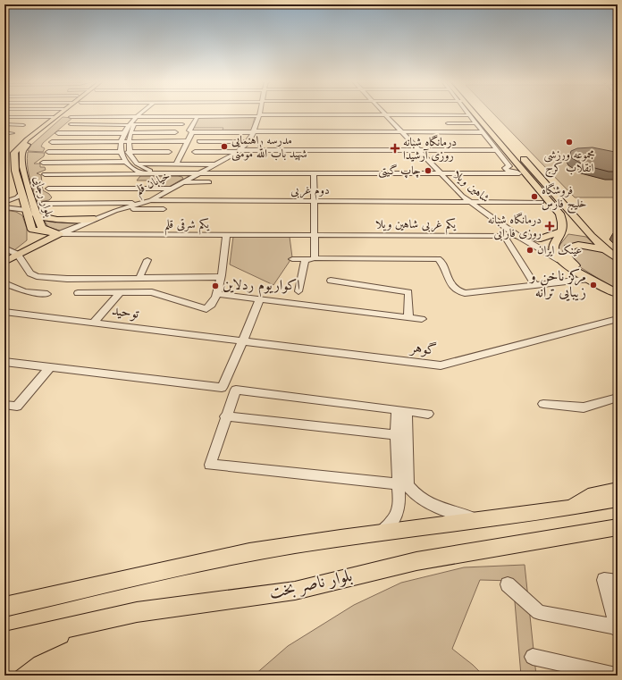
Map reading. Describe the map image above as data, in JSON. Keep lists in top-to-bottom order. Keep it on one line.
{"streets":{"main road":["خیابان قلم","بلوار رجایی","بلوار ناصر بخت"],"street":["شاهین ویلا","دوم غربی","یکم شرقی قلم","یکم غربی شاهین ویلا","توحید","گوهر"]},"crossings":[["خیابان قلم","دوم غربی"],["خیابان قلم","بلوار رجایی"],["خیابان قلم","یکم شرقی قلم"],["شاهین ویلا","دوم غربی"],["شاهین ویلا","یکم غربی شاهین ویلا"],["بلوار رجایی","یکم شرقی قلم"],["یکم شرقی قلم","یکم غربی شاهین ویلا"],["توحید","گوهر"]],"places":{"other":["مجموعه ورزشی انقلاب کرج","مدرسه راهنمایی شهید باب الله مومنی","چاپ گیتی","فروشگاه خلیج فارس","عینک ایران","مرکز ناخن و زیبایی ترانه","اکواریوم ردلاین"],"health":["درمانگاه شبانه روزی آرشیدا","درمانگاه شبانه روزی فارابی"]}}
